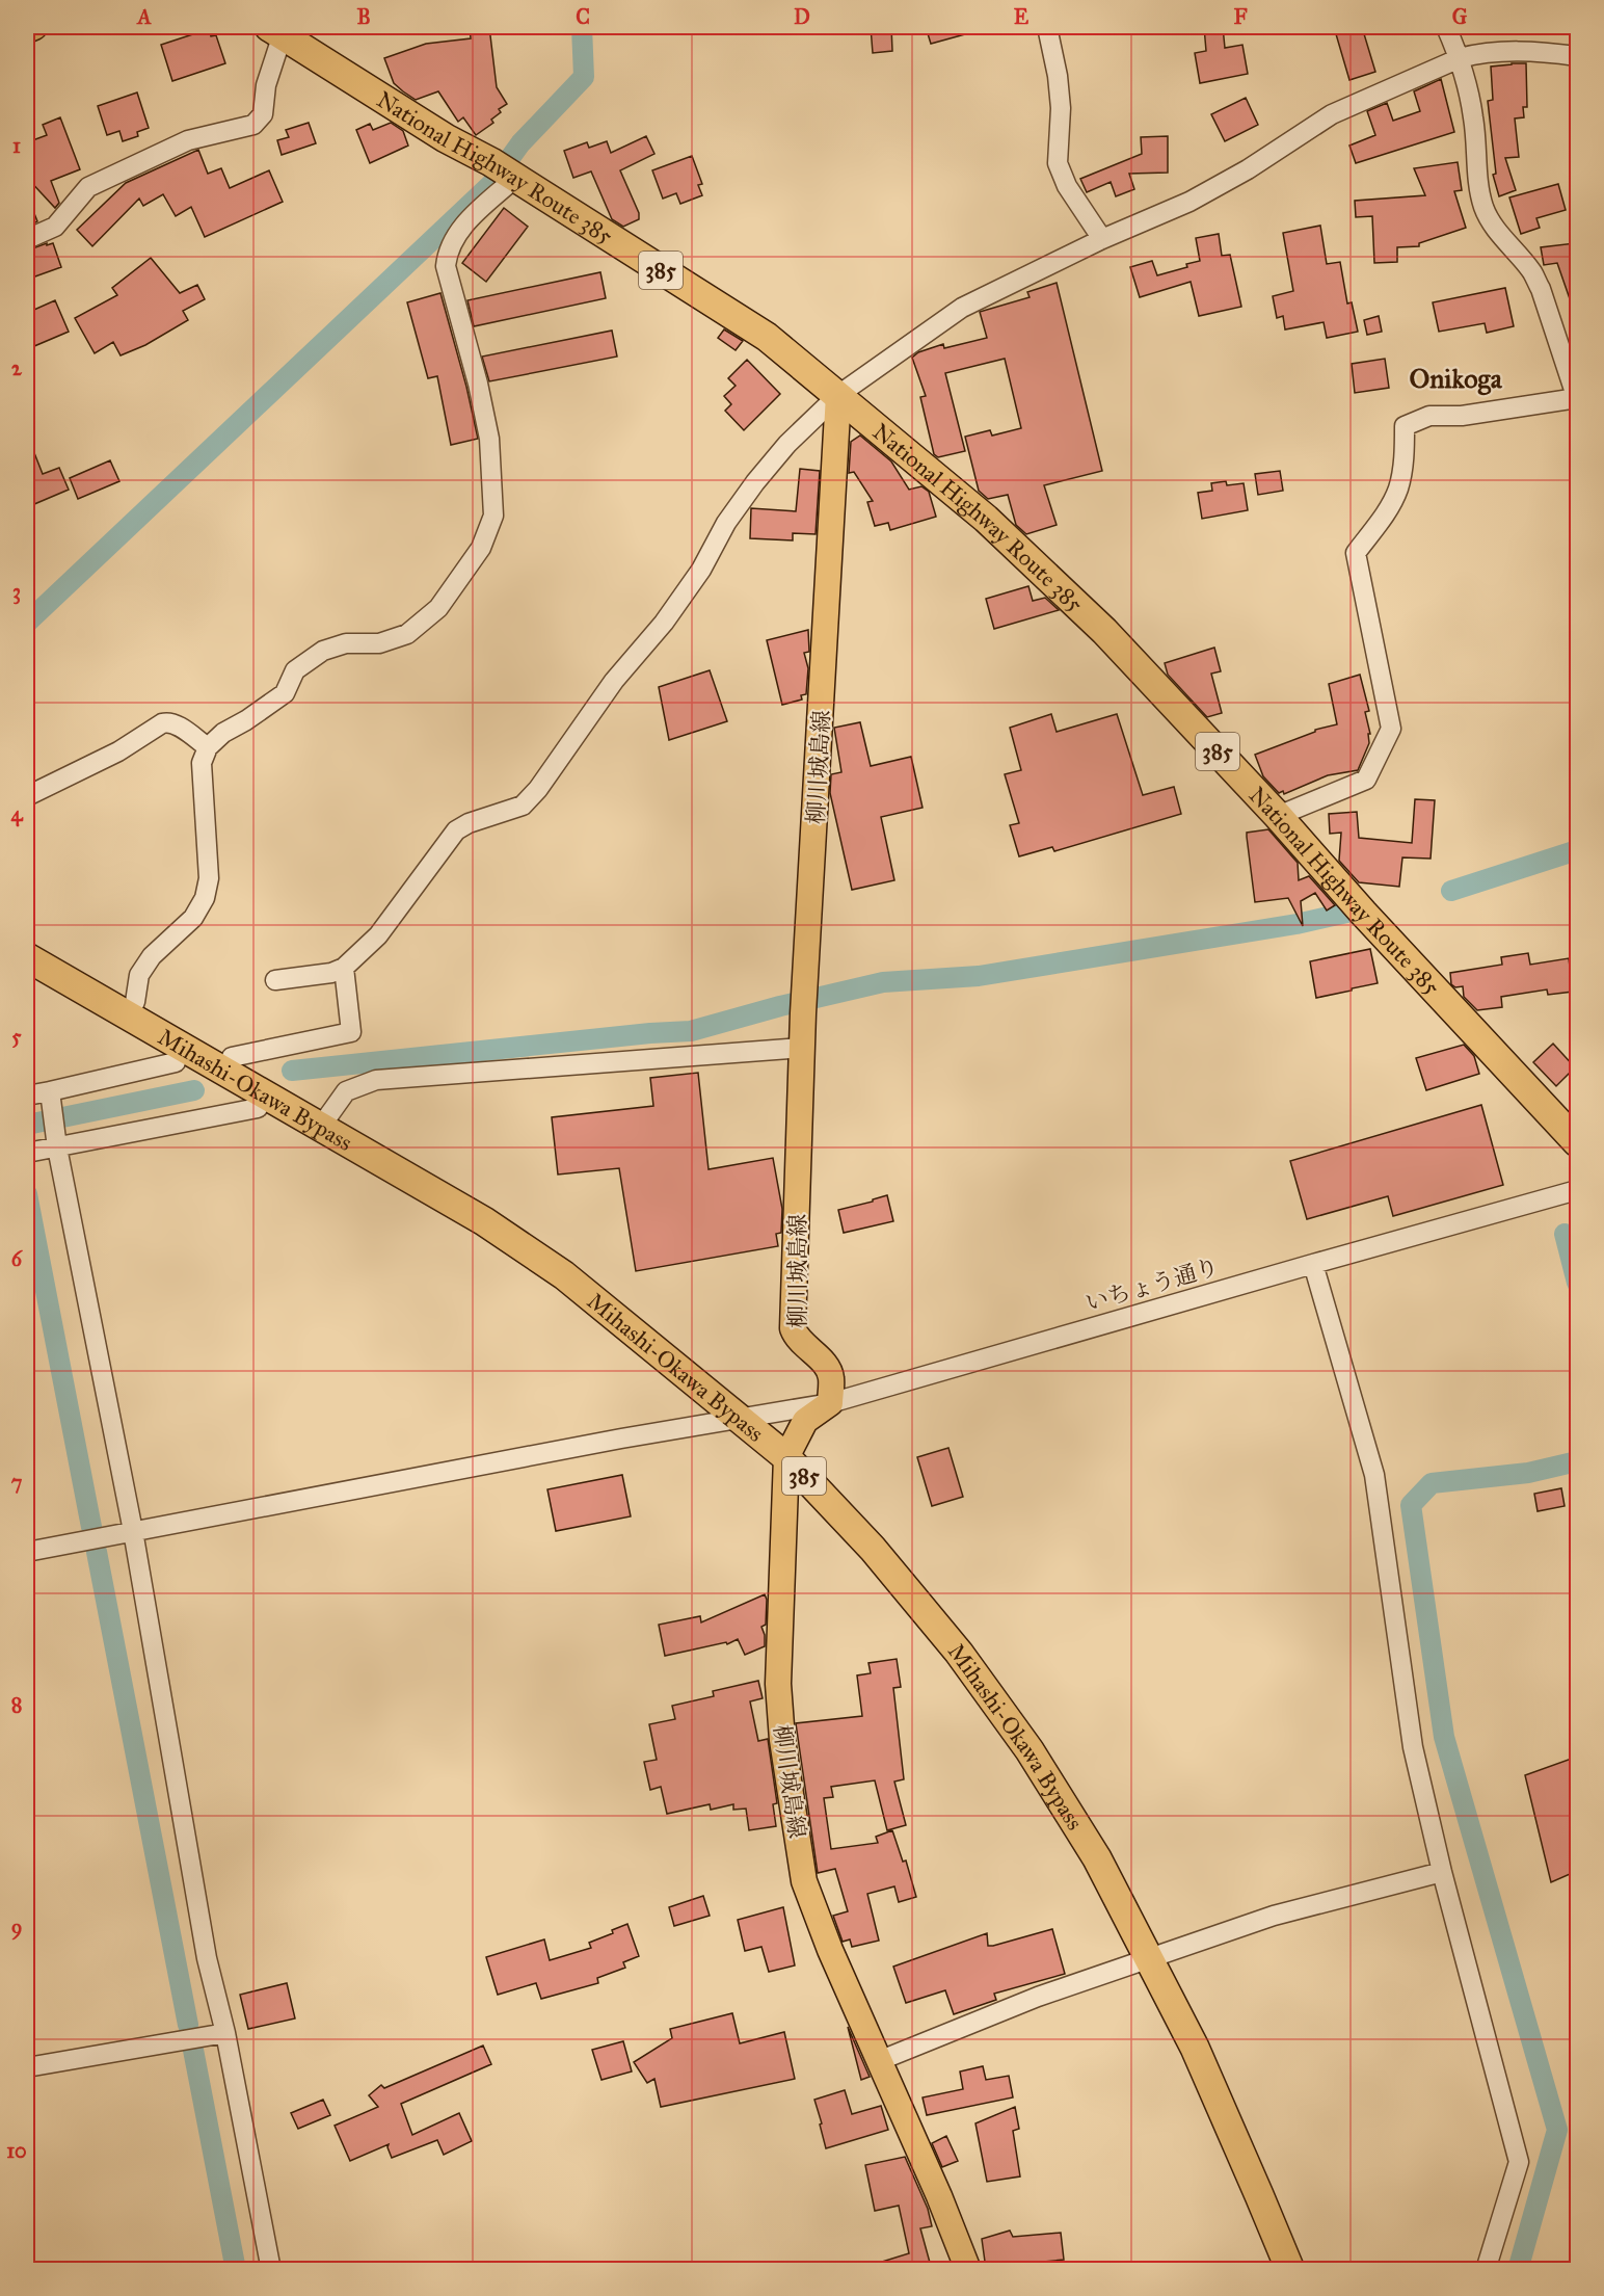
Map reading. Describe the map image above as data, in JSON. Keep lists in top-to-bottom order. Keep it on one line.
{"streets":{"highway":["National Highway Route 385","385","Mihashi-Okawa Bypass"],"main road":["柳川城島線"],"street":["いちょう通り"]},"crossings":[["National Highway Route 385","柳川城島線"],["柳川城島線","Mihashi-Okawa Bypass"],["柳川城島線","いちょう通り"],["Mihashi-Okawa Bypass","いちょう通り"]],"districts":["Onikoga"],"grid":{"columns":["A","B","C","D","E","F","G"],"rows":["1","2","3","4","5","6","7","8","9","10"]}}
